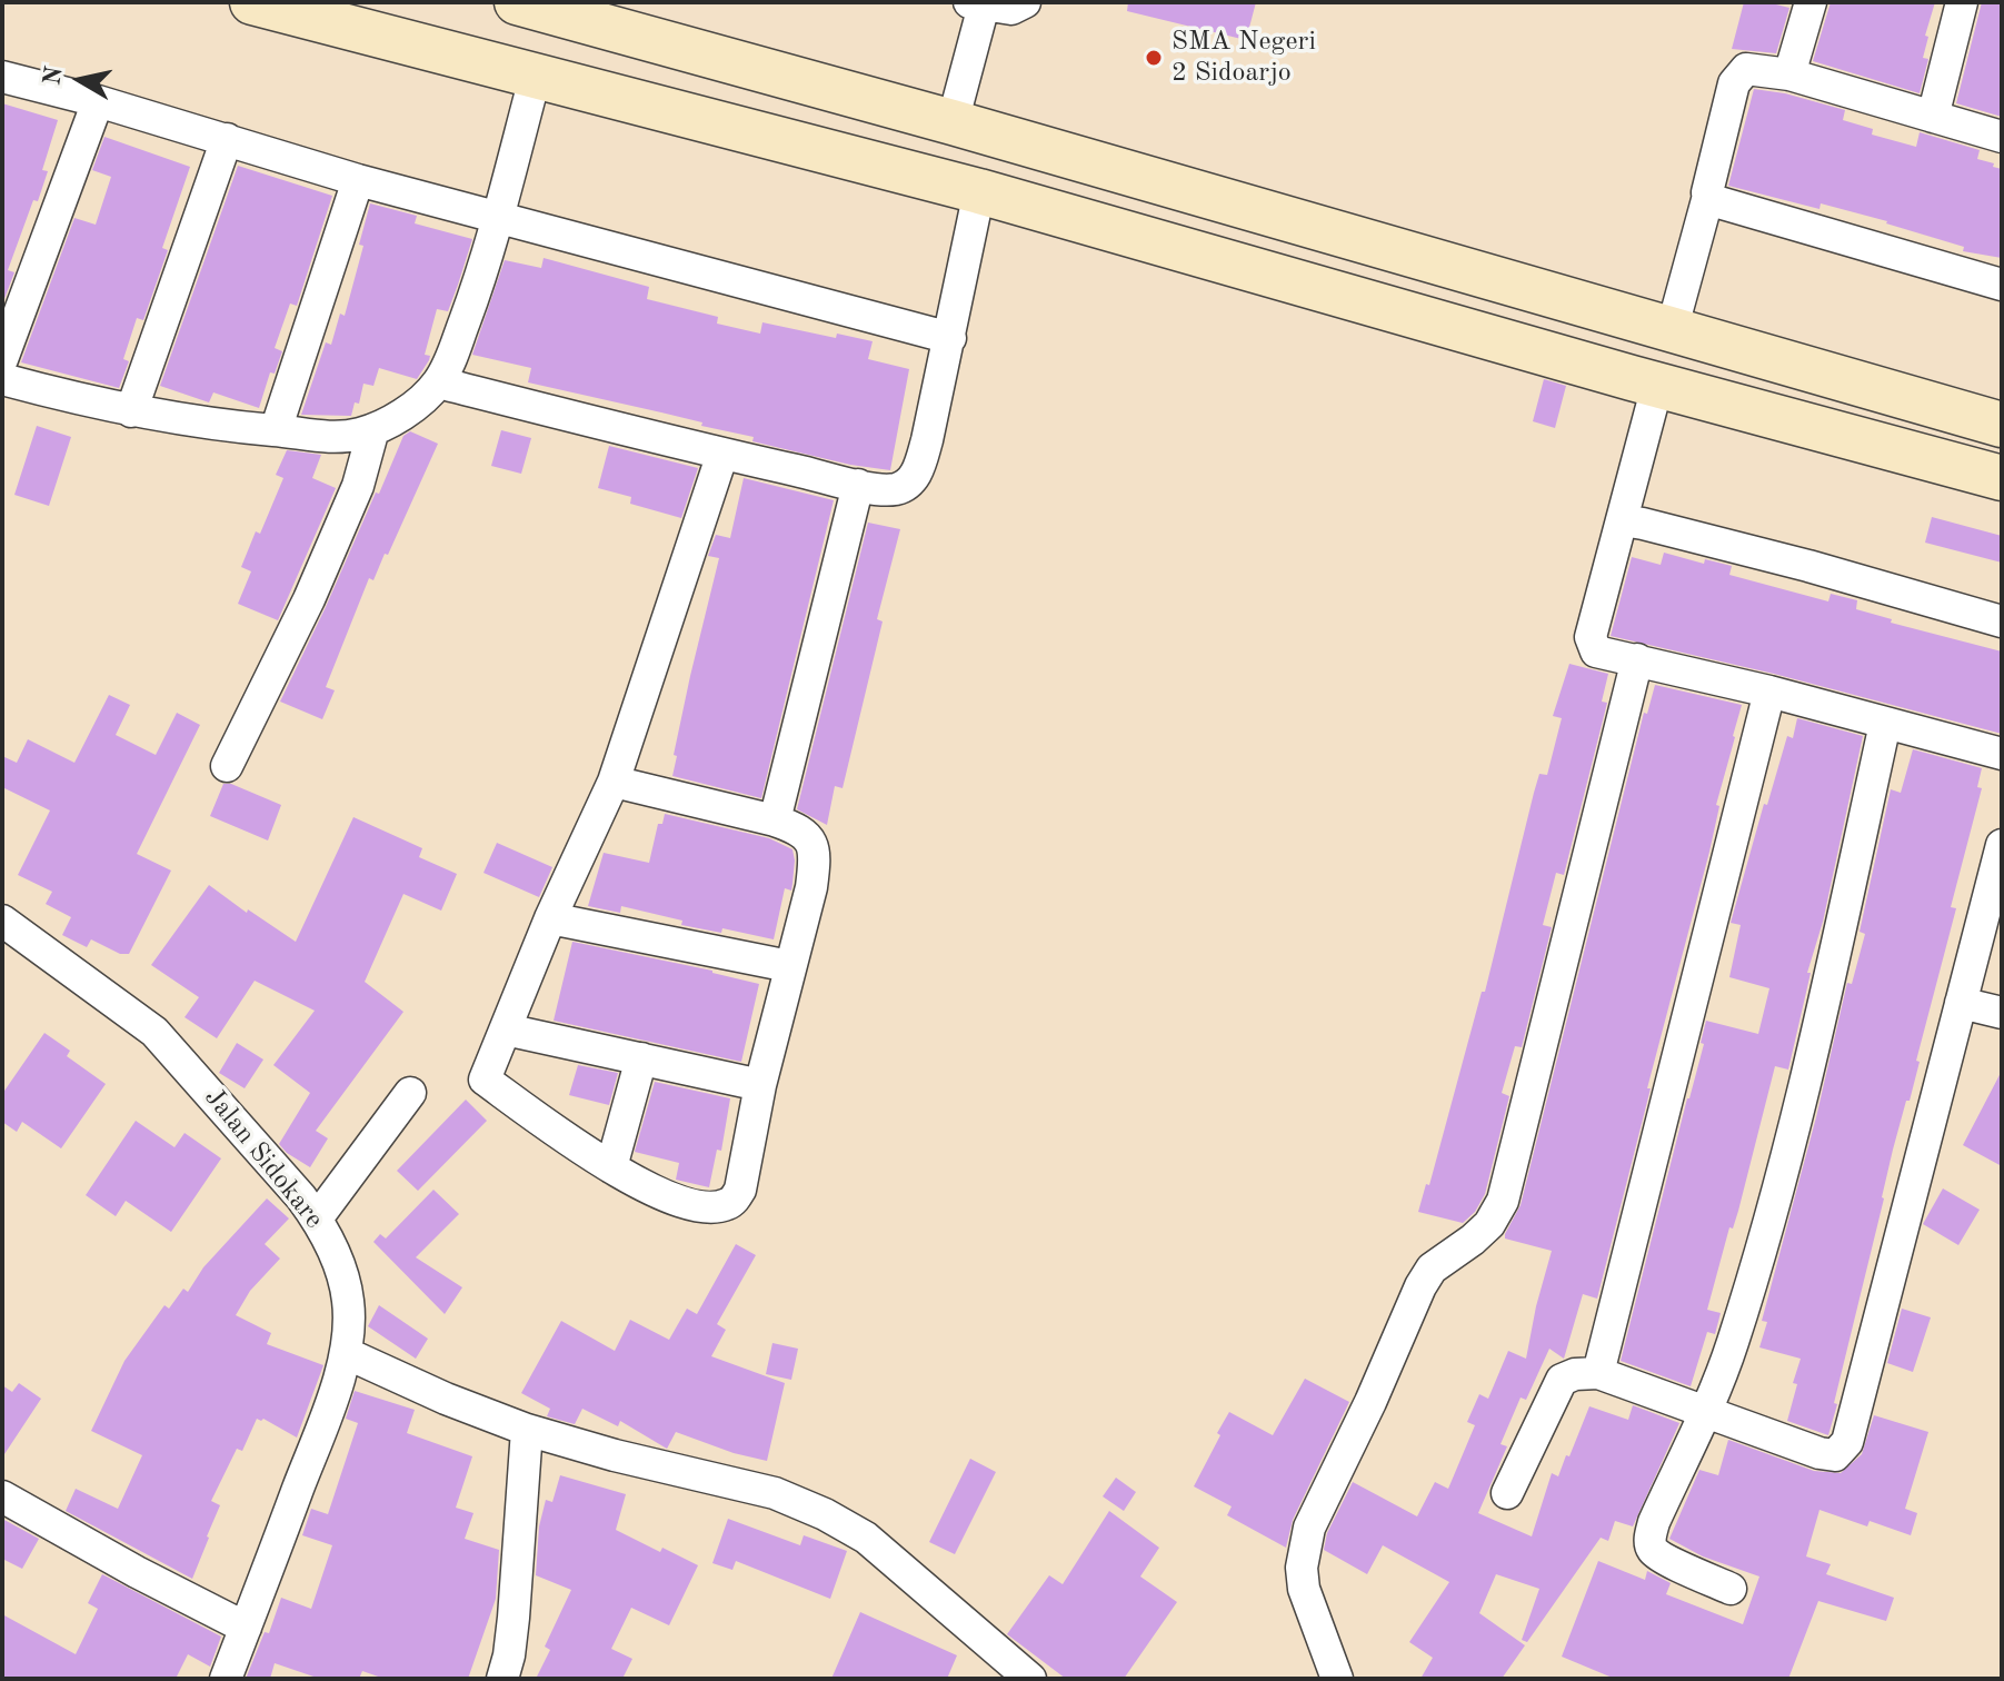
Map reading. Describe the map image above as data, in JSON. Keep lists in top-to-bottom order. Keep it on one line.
{"streets":{"street":["Jalan Sidokare"]},"places":["SMA Negeri 2 Sidoarjo"],"north":"left"}
